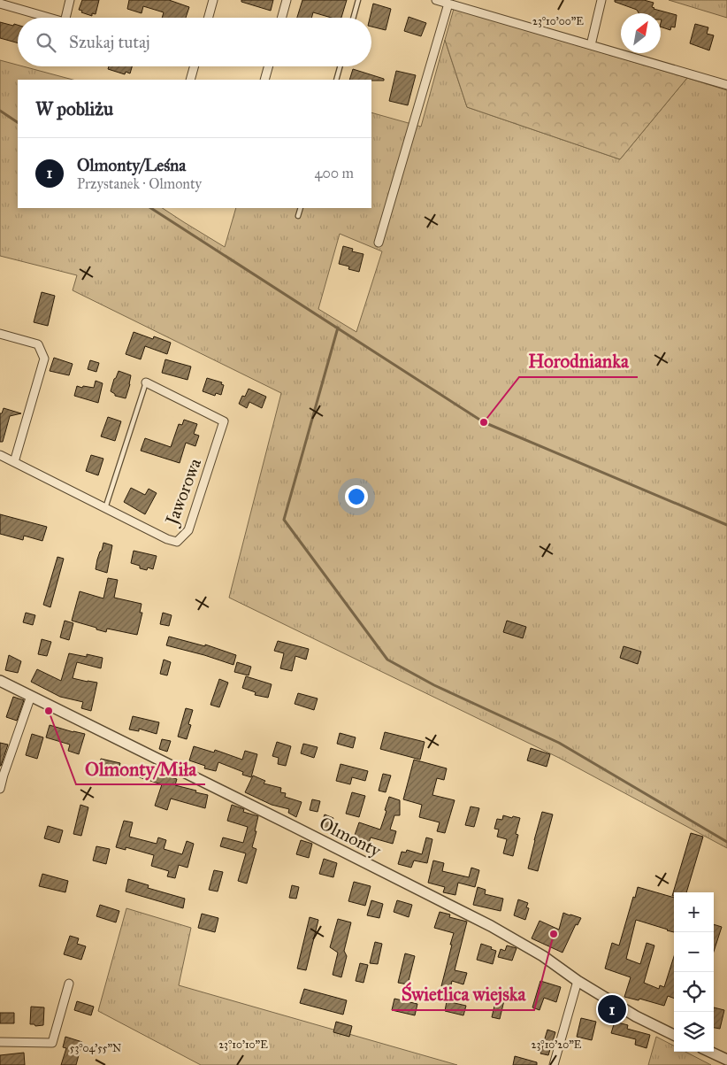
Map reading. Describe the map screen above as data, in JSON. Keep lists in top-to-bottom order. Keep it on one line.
{"streets":{"street":["Jaworowa","Olmonty"]},"places":["Horodnianka","Olmonty/Miła","Świetlica wiejska"],"north":"top right","page":{"search":"Szukaj tutaj","heading":"W pobliżu","list":[{"mark":"1","name":"Olmonty/Leśna","note":"Przystanek · Olmonty","value":"400 m"}],"map_buttons":["+","−"],"pins":"1"},"coordinates":["23°10'00\"E","23°10'10\"E","23°10'20\"E","53°04'55\"N"]}
